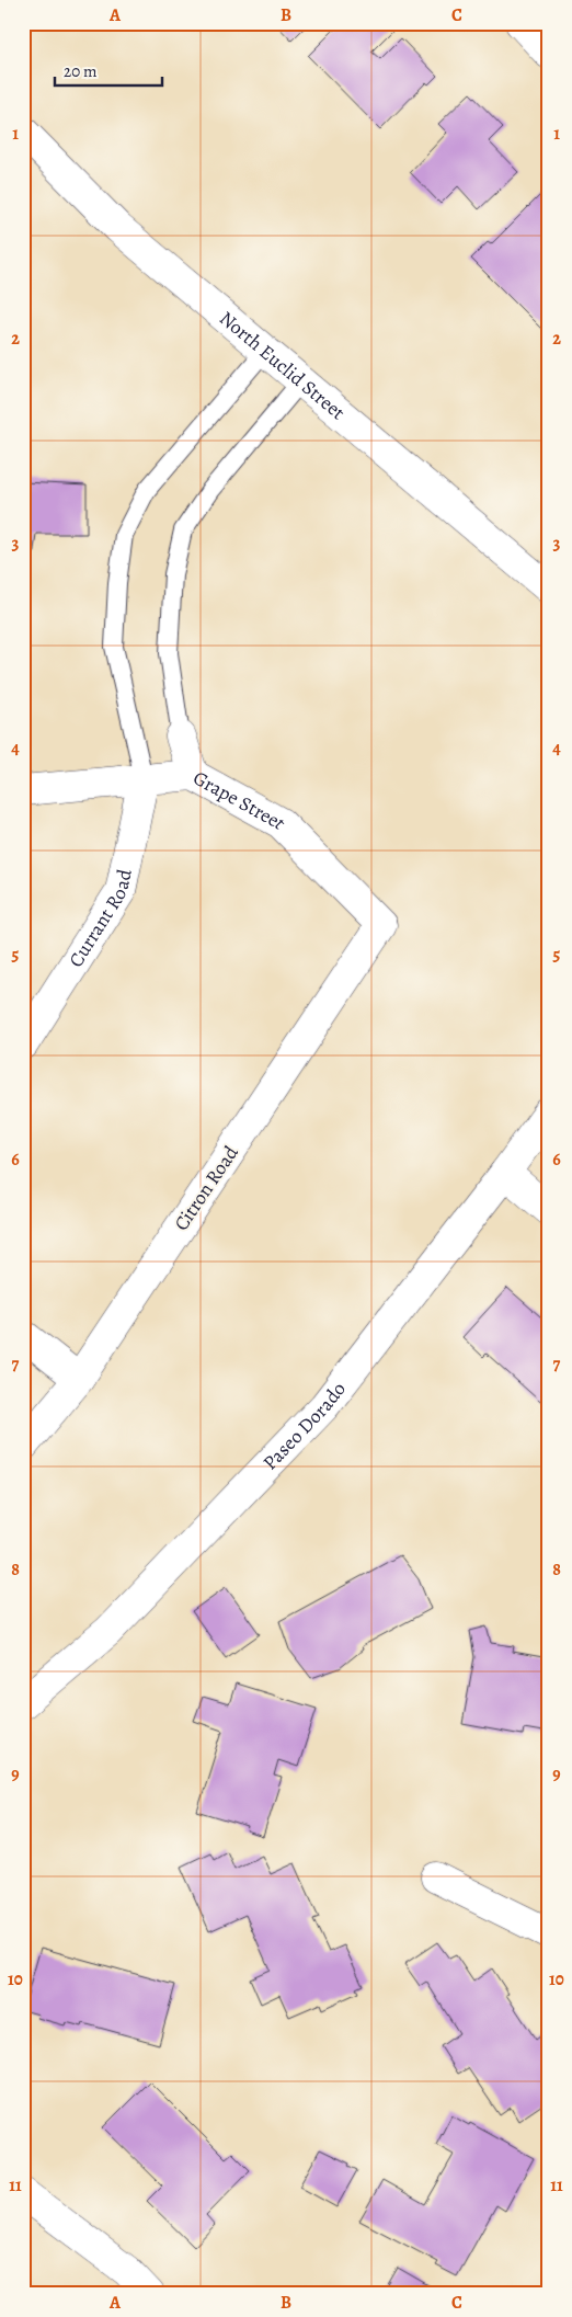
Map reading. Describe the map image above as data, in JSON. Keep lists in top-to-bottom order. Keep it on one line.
{"streets":{"street":["North Euclid Street","Grape Street","Currant Road","Citron Road","Paseo Dorado"]},"crossings":[["Grape Street","Currant Road"],["Grape Street","Citron Road"]],"scale_bar":"20 m","grid":{"columns":["A","B","C"],"rows":["1","2","3","4","5","6","7","8","9","10","11"]}}
